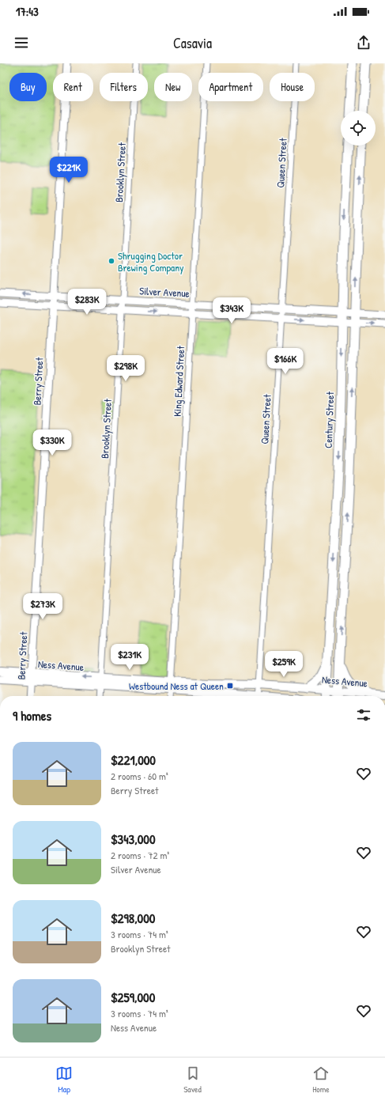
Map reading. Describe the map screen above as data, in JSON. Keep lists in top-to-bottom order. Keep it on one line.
{"streets":{"main road":["Century Street","Ness Avenue"],"street":["Queen Street","Brooklyn Street","Silver Avenue","Berry Street","King Edward Street"]},"crossings":[["Queen Street","Silver Avenue"],["Queen Street","Ness Avenue"],["Brooklyn Street","Silver Avenue"],["Brooklyn Street","Ness Avenue"],["Silver Avenue","Berry Street"],["Silver Avenue","King Edward Street"],["Silver Avenue","Century Street"],["Berry Street","Ness Avenue"],["King Edward Street","Ness Avenue"],["Century Street","Ness Avenue"]],"places":{"other":["Shrugging Doctor Brewing Company"],"transit":["Westbound Ness at Queen"]},"page":{"status":"17:43","header":"Casavia","chip":["Buy","Rent","Filters","New","Apartment","House"],"price":["$221K","$283K","$343K","$166K","$298K","$330K","$273K","$231K","$259K"],"heading":"9 homes","list":[{"name":"$221,000","note":"2 rooms · 60 m² · Berry Street"},{"name":"$343,000","note":"2 rooms · 72 m² · Silver Avenue"},{"name":"$298,000","note":"3 rooms · 74 m² · Brooklyn Street"},{"name":"$259,000","note":"3 rooms · 74 m² · Ness Avenue"}],"tabs":["Map","Saved","Home"]}}
